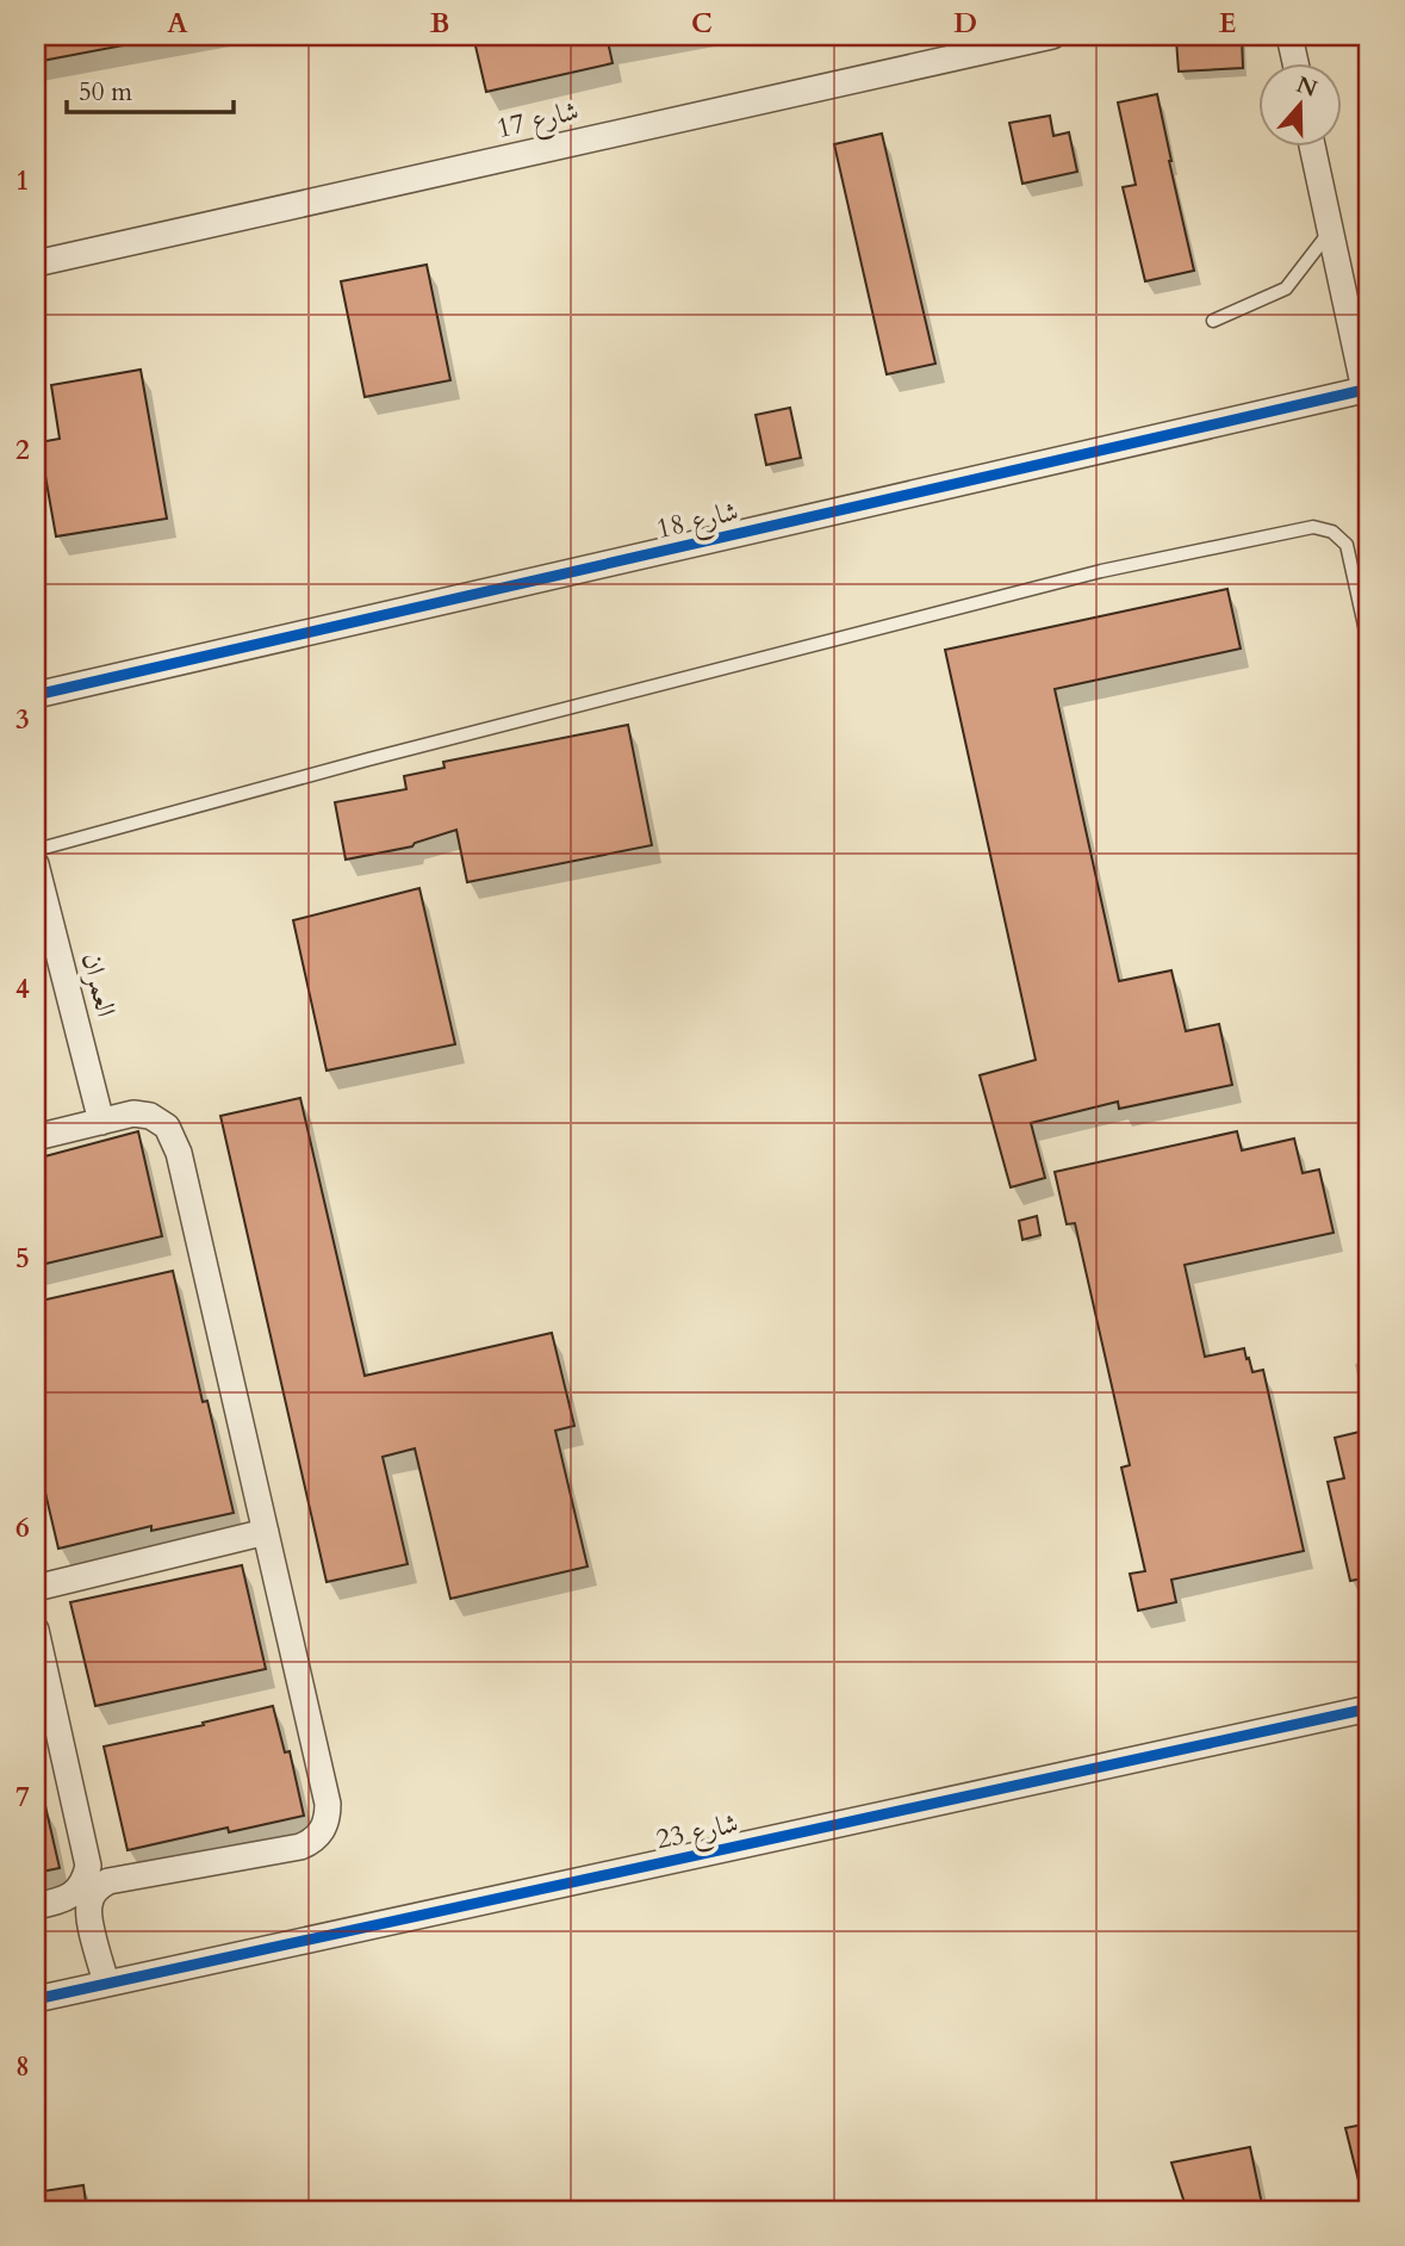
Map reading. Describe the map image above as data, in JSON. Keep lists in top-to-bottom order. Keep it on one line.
{"streets":{"street":["شارع 17","شارع 18","العمران","شارع 23"]},"scale_bar":"50 m","north":"top","grid":{"columns":["A","B","C","D","E"],"rows":["1","2","3","4","5","6","7","8"]}}
